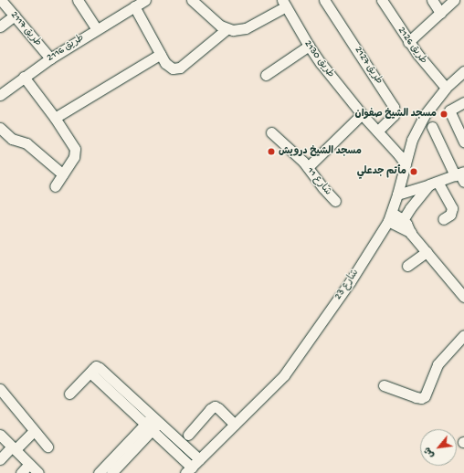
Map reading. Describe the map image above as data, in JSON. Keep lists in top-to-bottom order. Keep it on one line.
{"streets":{"street":["طريق 2117","طريق 2126","طريق 2116","طريق 2130","طريق 2127","شارع 11","شارع 23"]},"crossings":[["طريق 2117","طريق 2116"],["طريق 2126","شارع 23"],["طريق 2130","طريق 2127"],["طريق 2130","شارع 23"]],"places":["مسجد الشيخ صفوان","مسجد الشيخ درويش","مأتم جدعلي"],"north":"bottom left"}
